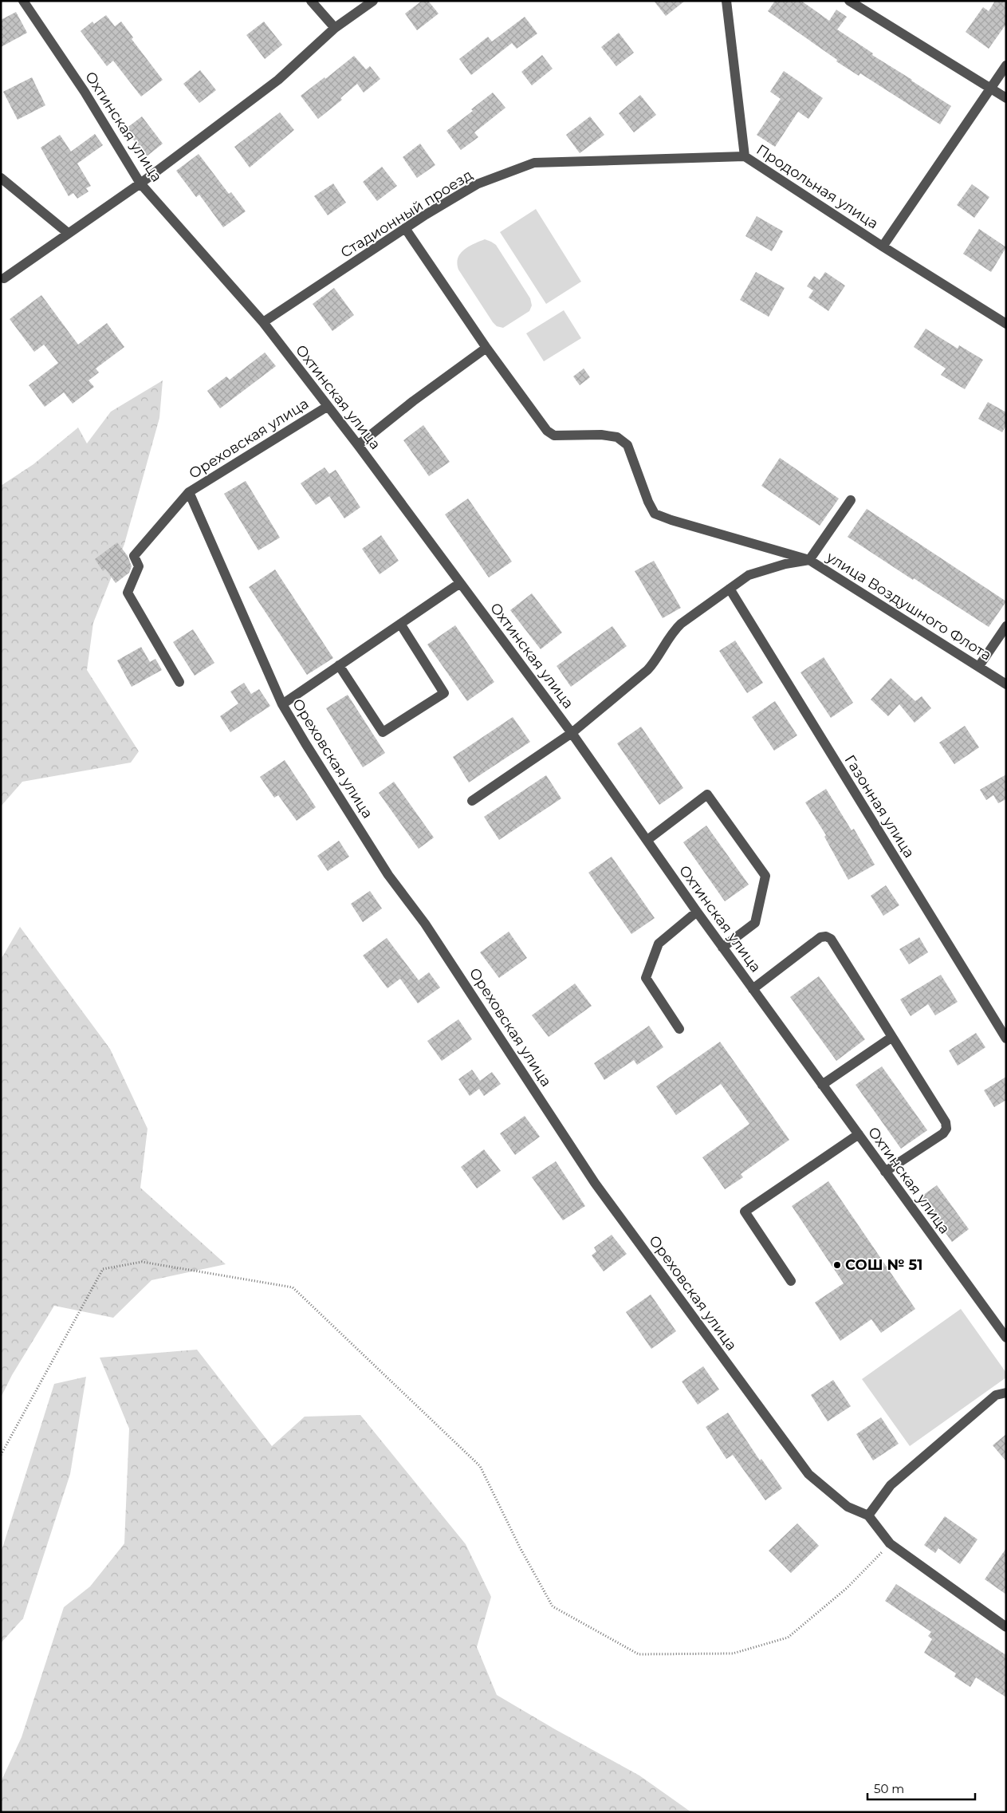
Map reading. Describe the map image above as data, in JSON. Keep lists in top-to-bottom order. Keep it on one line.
{"streets":{"street":["Охтинская улица","Продольная улица","Стадионный проезд","Ореховская улица","улица Воздушного Флота","Газонная улица"]},"crossings":[["Охтинская улица","Стадионный проезд"],["Охтинская улица","Ореховская улица"],["Охтинская улица","улица Воздушного Флота"],["Продольная улица","Стадионный проезд"],["улица Воздушного Флота","Газонная улица"]],"places":["СОШ № 51"],"scale_bar":"50 m"}
